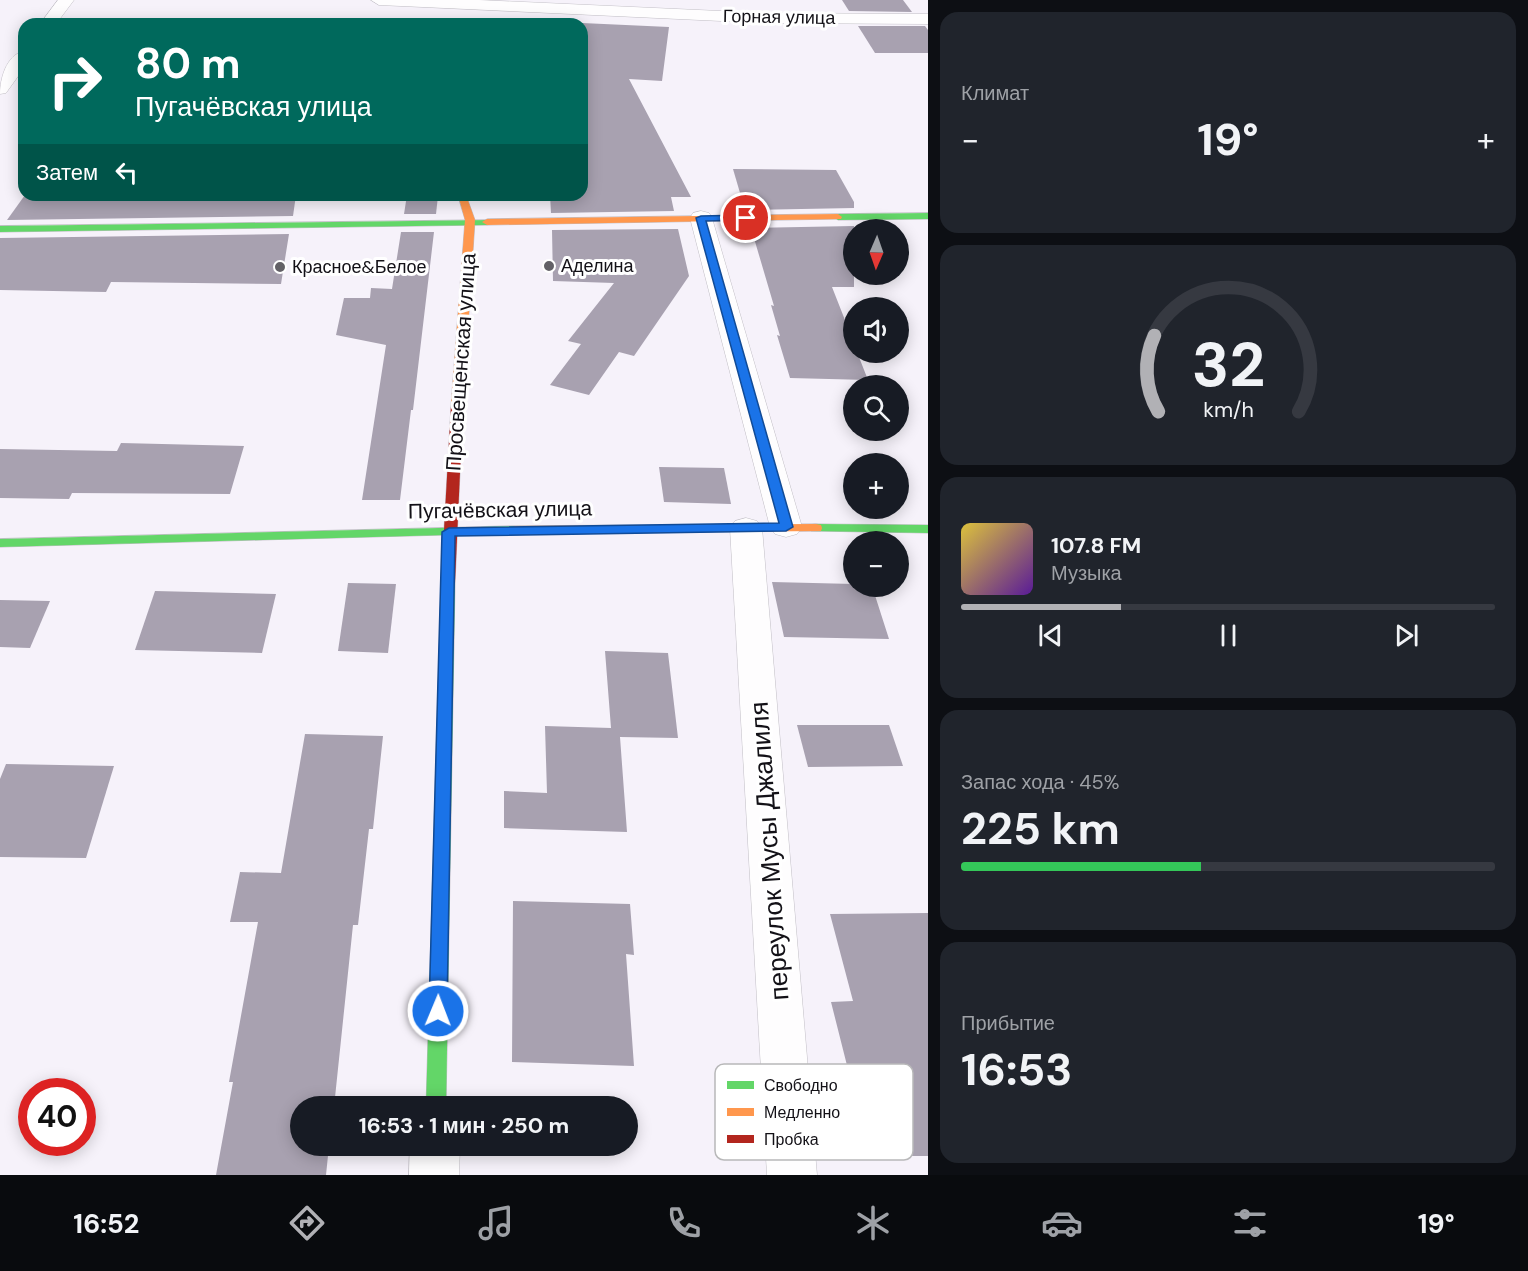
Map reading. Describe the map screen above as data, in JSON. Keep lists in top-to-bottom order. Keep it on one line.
{"streets":{"street":["Горная улица","Просвещенская улица","Пугачёвская улица","переулок Мусы Джалиля"]},"crossings":[["Просвещенская улица","Пугачёвская улица"],["Пугачёвская улица","переулок Мусы Джалиля"]],"places":["Аделина","Красное&Белое"],"legend":["Свободно","Медленно","Пробка"],"north":"bottom","page":{"tile":["Климат",["Запас хода · 45%","225 km"],["Прибытие","16:53"]],"turn":["80 m","Пугачёвская улица"],"heat":["−","19°","+"],"then":"Затем","map_buttons":["+","−"],"song":["107.8 FM","Музыка"],"limit":"40","trip":"16:53 · 1 мин · 250 m","tabs":["16:52","19°"],"gauge":["32","km/h"]}}
